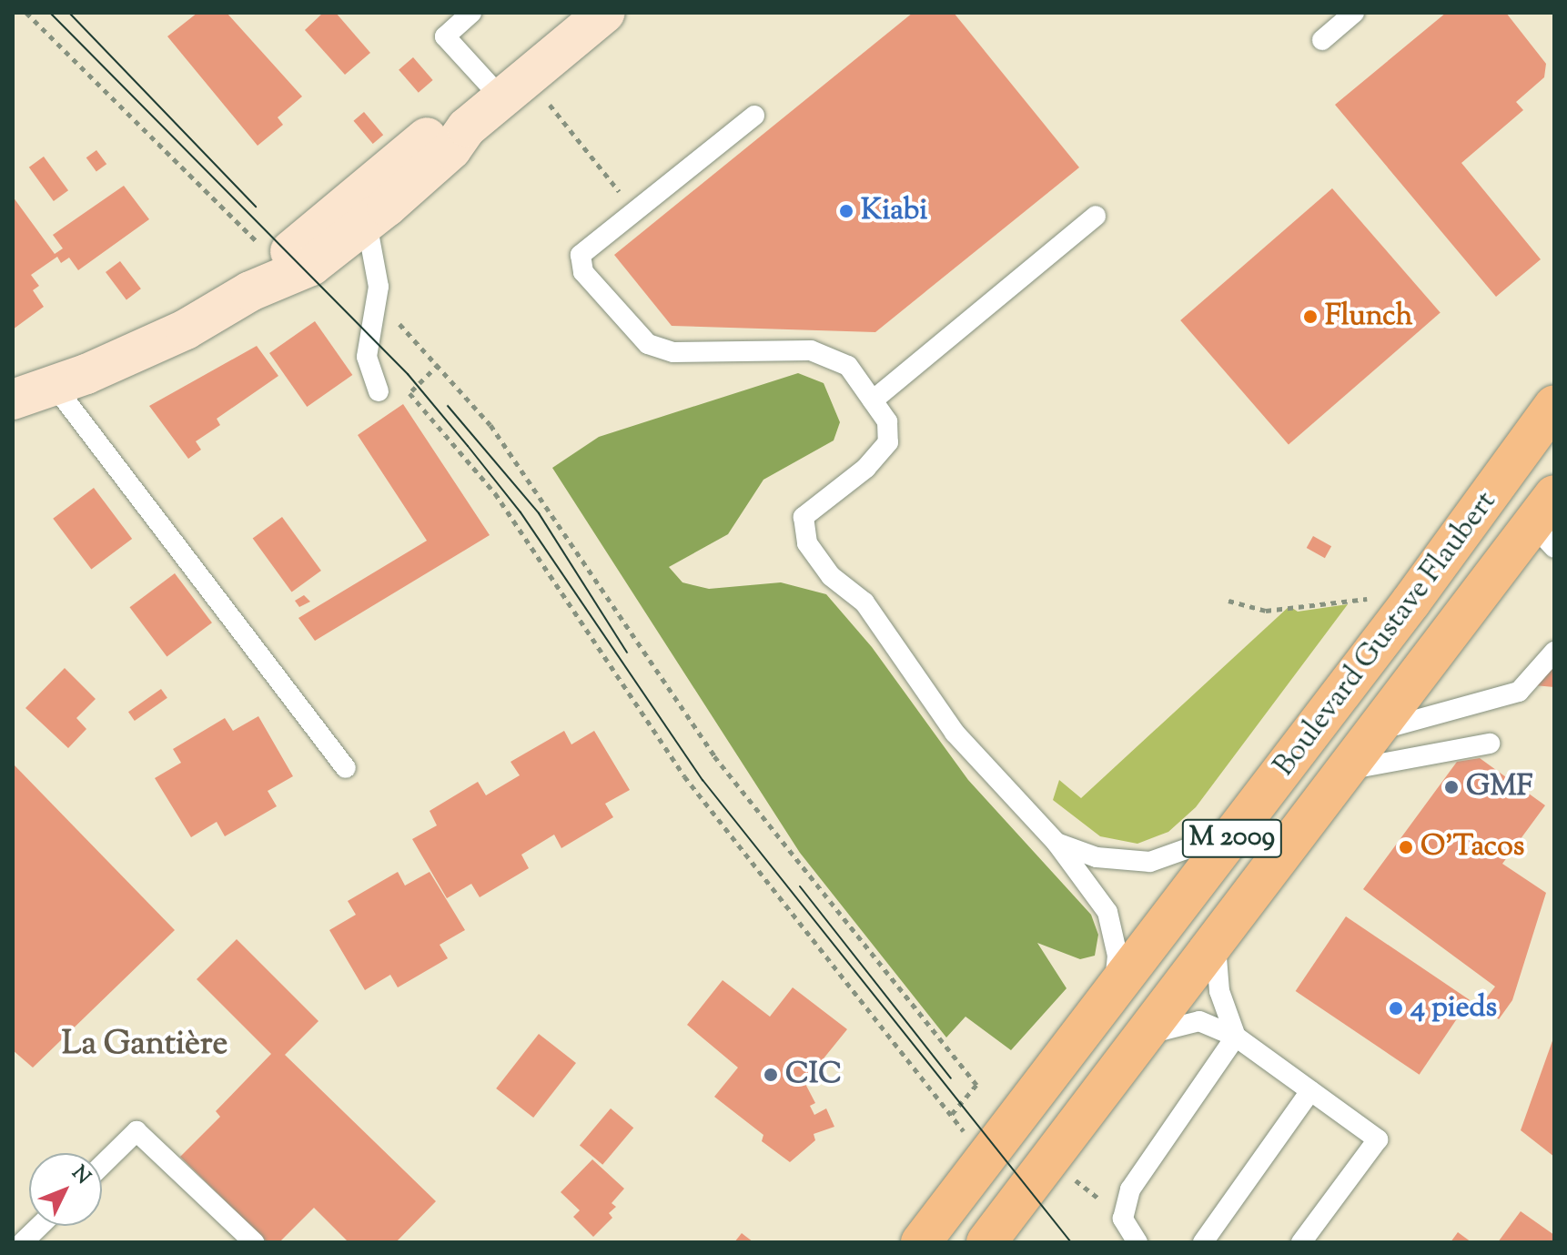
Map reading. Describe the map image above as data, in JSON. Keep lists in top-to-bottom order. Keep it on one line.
{"streets":{"main road":["Boulevard Gustave Flaubert","M 2009"]},"districts":["La Gantière"],"places":["Kiabi","Flunch","GMF","O'Tacos","4 pieds","CIC"],"north":"top right"}
